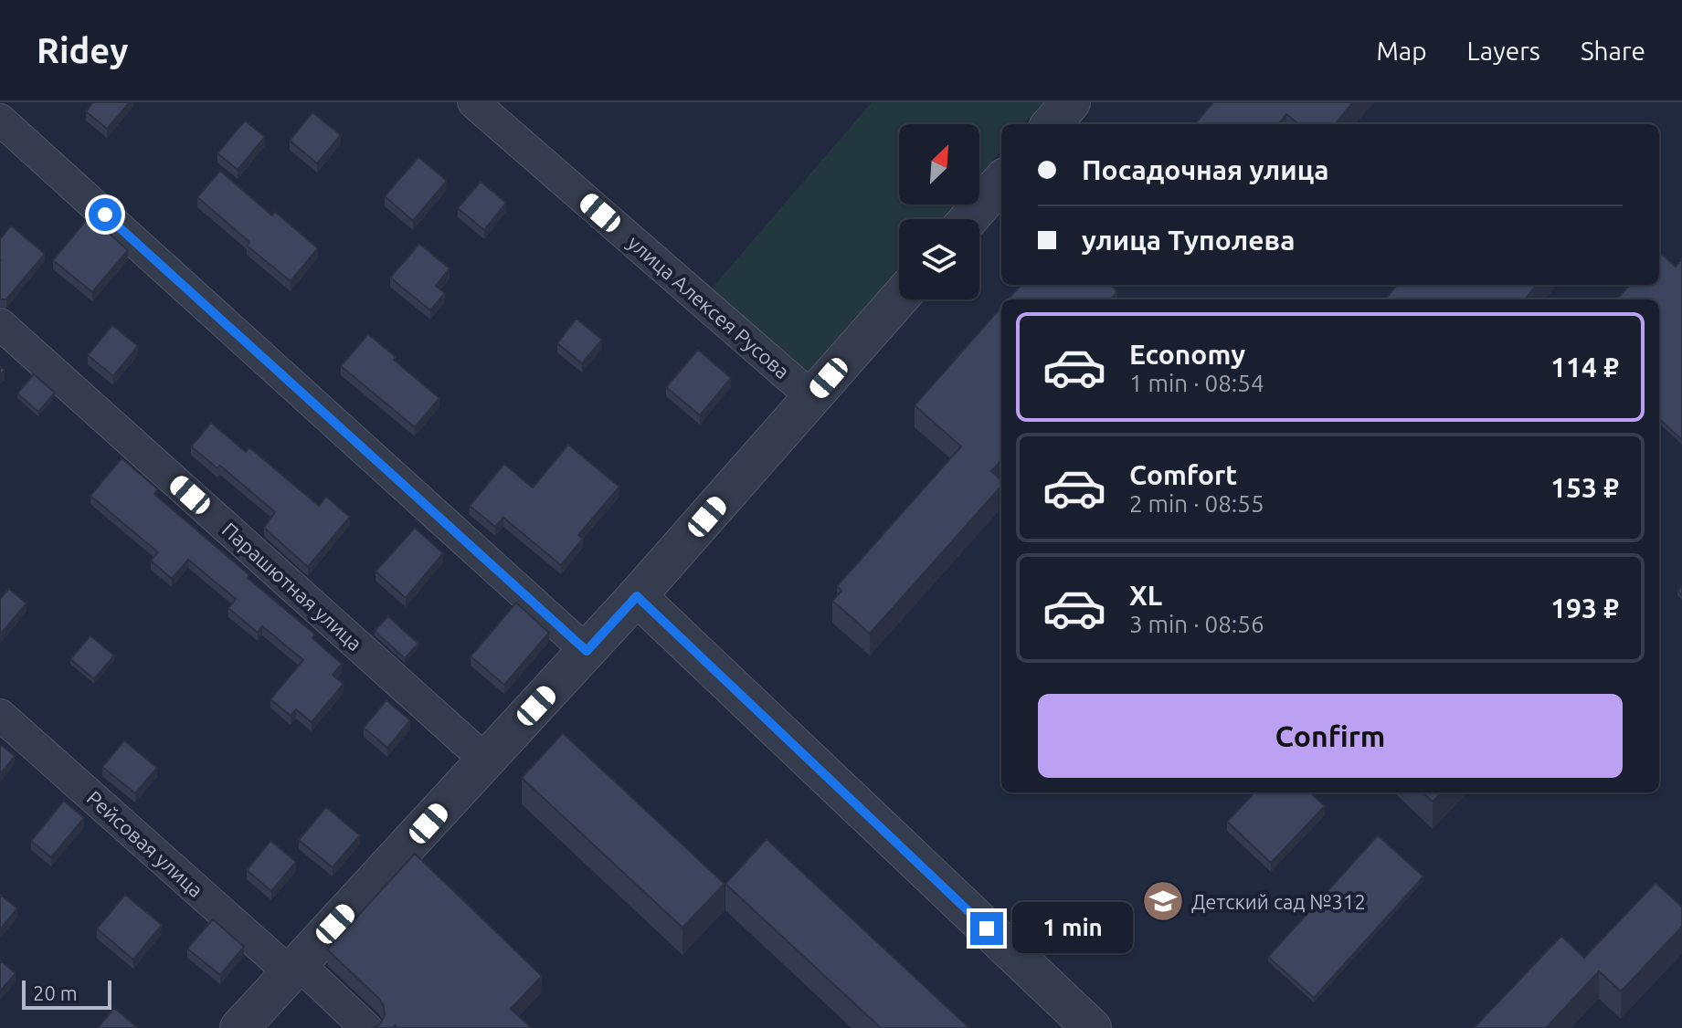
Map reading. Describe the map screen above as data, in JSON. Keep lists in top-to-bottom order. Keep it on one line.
{"streets":{"street":["улица Алексея Русова","Парашютная улица","Рейсовая улица"]},"places":{"school or university":["Детский сад №312"]},"scale_bar":"20 m","north":"top right","page":{"header":"Ridey","nav":["Map","Layers","Share"],"banner":["Посадочная улица","улица Туполева"],"list":[{"name":"Economy","note":"1 min · 08:54","value":"114 ₽"},{"name":"Comfort","note":"2 min · 08:55","value":"153 ₽"},{"name":"XL","note":"3 min · 08:56","value":"193 ₽"}],"buttons":"Confirm","bubble":"1 min","scale":"20 m"}}
